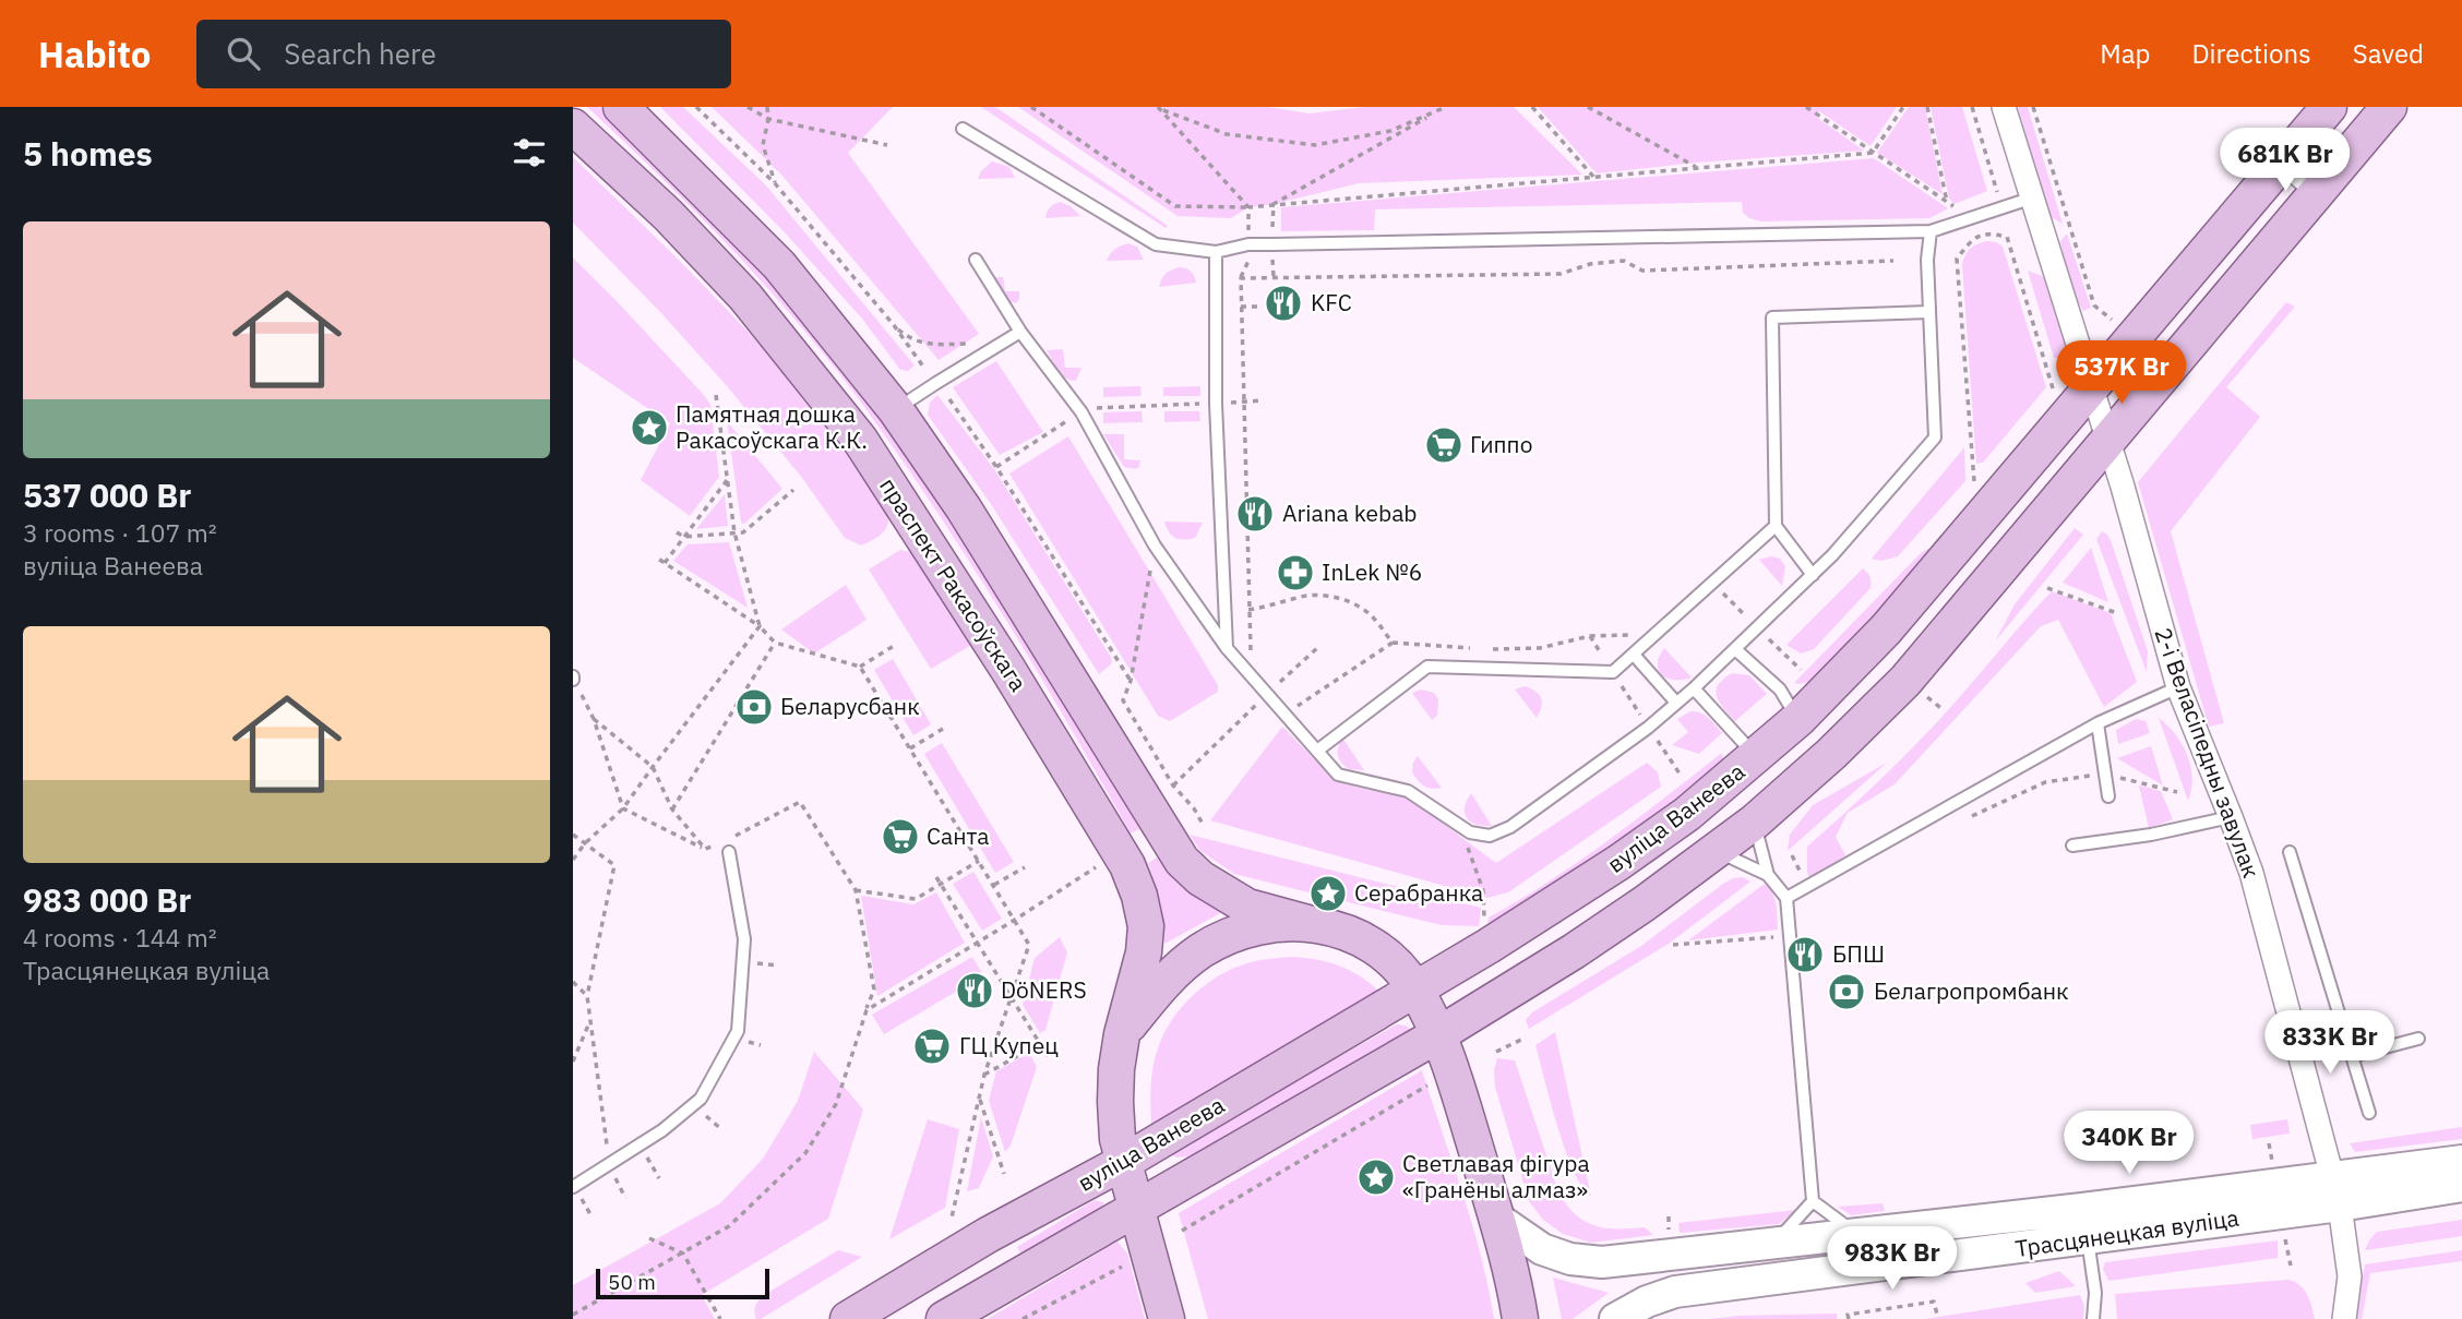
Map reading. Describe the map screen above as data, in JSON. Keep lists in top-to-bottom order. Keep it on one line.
{"streets":{"main road":["праспект Ракасоўскага","вуліца Ванеева","Трасцянецкая вуліца"],"street":["2-і Веласіпедны завулак"]},"crossings":[["праспект Ракасоўскага","вуліца Ванеева"],["2-і Веласіпедны завулак","вуліца Ванеева"],["2-і Веласіпедны завулак","Трасцянецкая вуліца"]],"places":{"restaurant":["KFC","Ariana kebab","БПШ","DöNERS"],"place":["Памятная дошка Ракасоўскага К.К.","Серабранка","Светлавая фігура «Гранёны алмаз»"],"supermarket":["Гиппо","Санта","ГЦ Купец"],"pharmacy":["InLek №6"],"bank":["Беларусбанк","Белагропромбанк"]},"scale_bar":"50 m","page":{"header":"Habito","search":"Search here","nav":["Map","Directions","Saved"],"heading":"5 homes","price":["681K Br","537K Br","833K Br","340K Br","983K Br"],"list":[{"name":"537 000 Br","note":"3 rooms · 107 m² · вуліца Ванеева"},{"name":"983 000 Br","note":"4 rooms · 144 m² · Трасцянецкая вуліца"}],"scale":"50 m"}}
